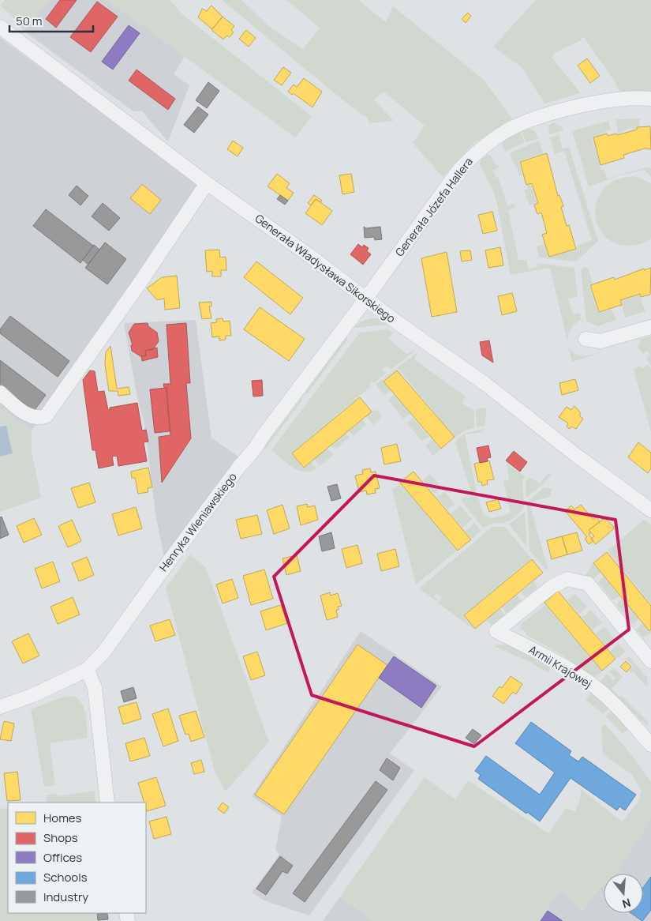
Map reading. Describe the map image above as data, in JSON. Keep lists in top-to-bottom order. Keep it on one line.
{"streets":{"street":["Generała Józefa Hallera","Generała Władysława Sikorskiego","Henryka Wieniawskiego","Armii Krajowej"]},"crossings":[["Generała Józefa Hallera","Generała Władysława Sikorskiego"],["Generała Józefa Hallera","Henryka Wieniawskiego"],["Generała Władysława Sikorskiego","Henryka Wieniawskiego"]],"legend":["Homes","Shops","Offices","Schools","Industry"],"scale_bar":"50 m","north":"bottom"}
